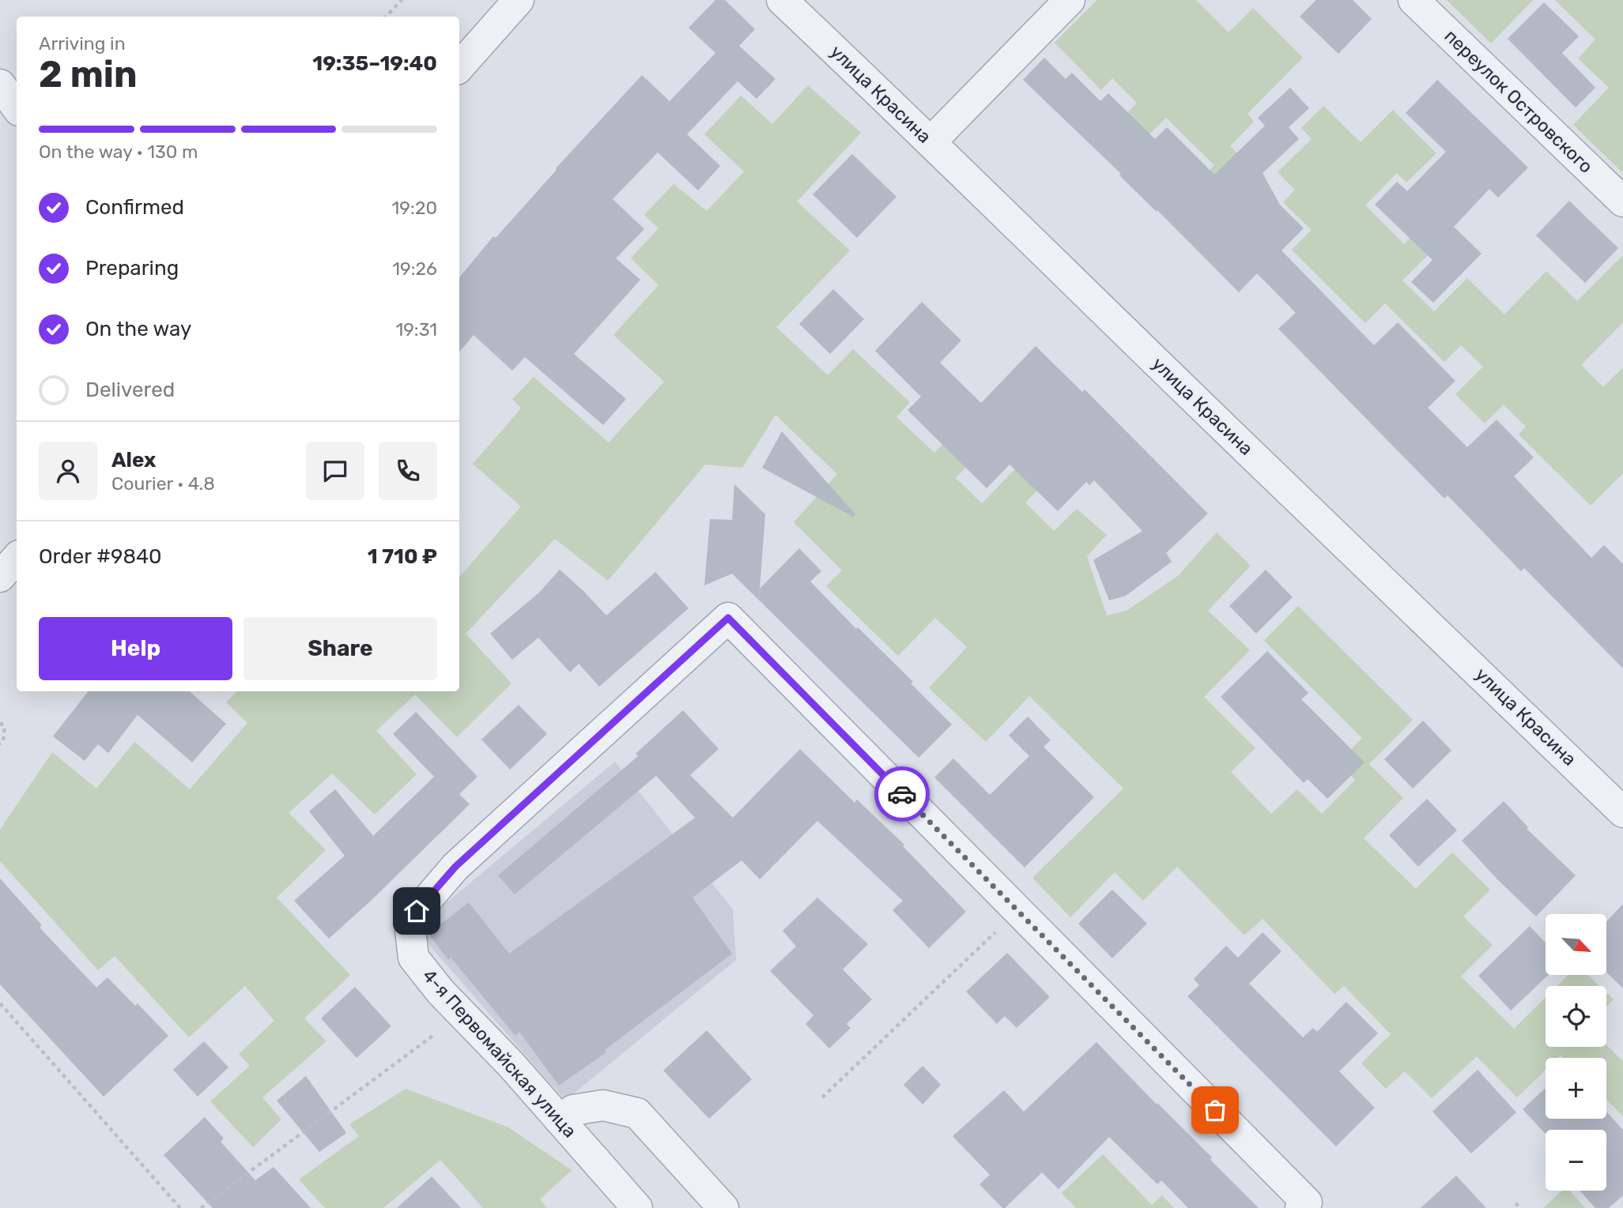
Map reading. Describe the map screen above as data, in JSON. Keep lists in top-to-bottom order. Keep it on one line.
{"streets":{"street":["улица Красина","переулок Островского","4-я Первомайская улица"]},"north":"bottom right","page":{"heading":["2 min","Arriving in","19:35–19:40"],"panel":["Alex","Courier · 4.8","Order #9840","1 710 ₽"],"bar":"On the way · 130 m","list":[["Confirmed","19:20"],["Preparing","19:26"],["On the way","19:31"],"Delivered"],"buttons":["Help","Share"],"map_buttons":["+","−"]}}
